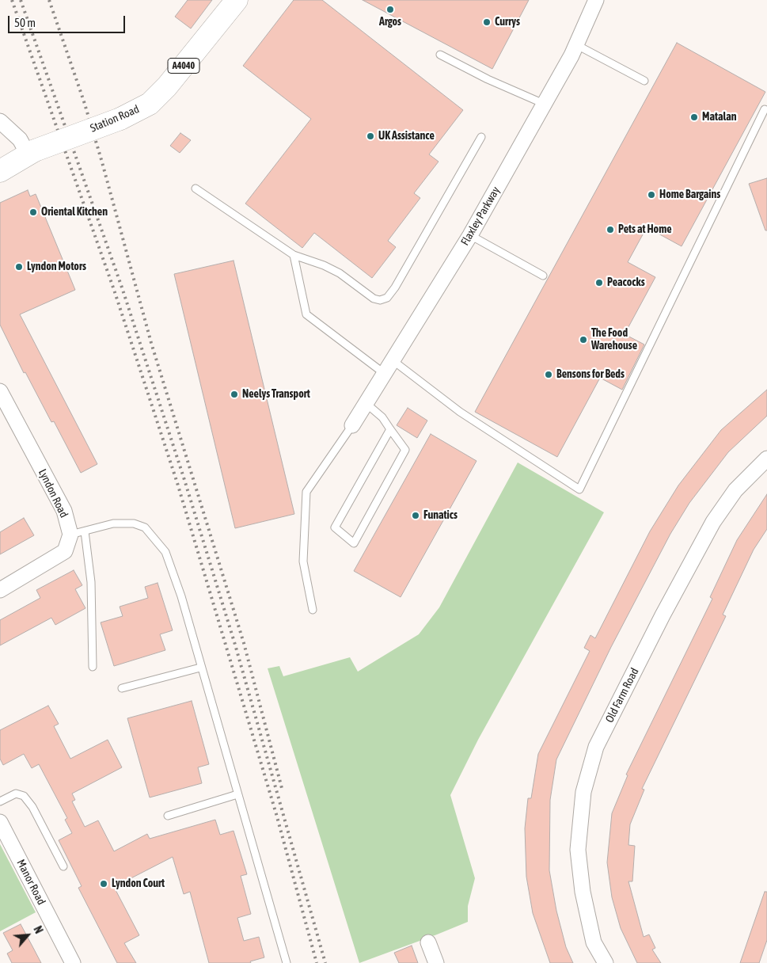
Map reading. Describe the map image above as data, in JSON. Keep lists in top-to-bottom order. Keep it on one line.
{"streets":{"main road":["A4040","Station Road"],"street":["Flaxley Parkway","Lyndon Road","Old Farm Road","Manor Road"]},"places":["Argos","Currys","Matalan","UK Assistance","Home Bargains","Oriental Kitchen","Pets at Home","Lyndon Motors","Peacocks","The Food Warehouse","Bensons for Beds","Neelys Transport","Funatics","Lyndon Court"],"scale_bar":"50 m","north":"top right"}
